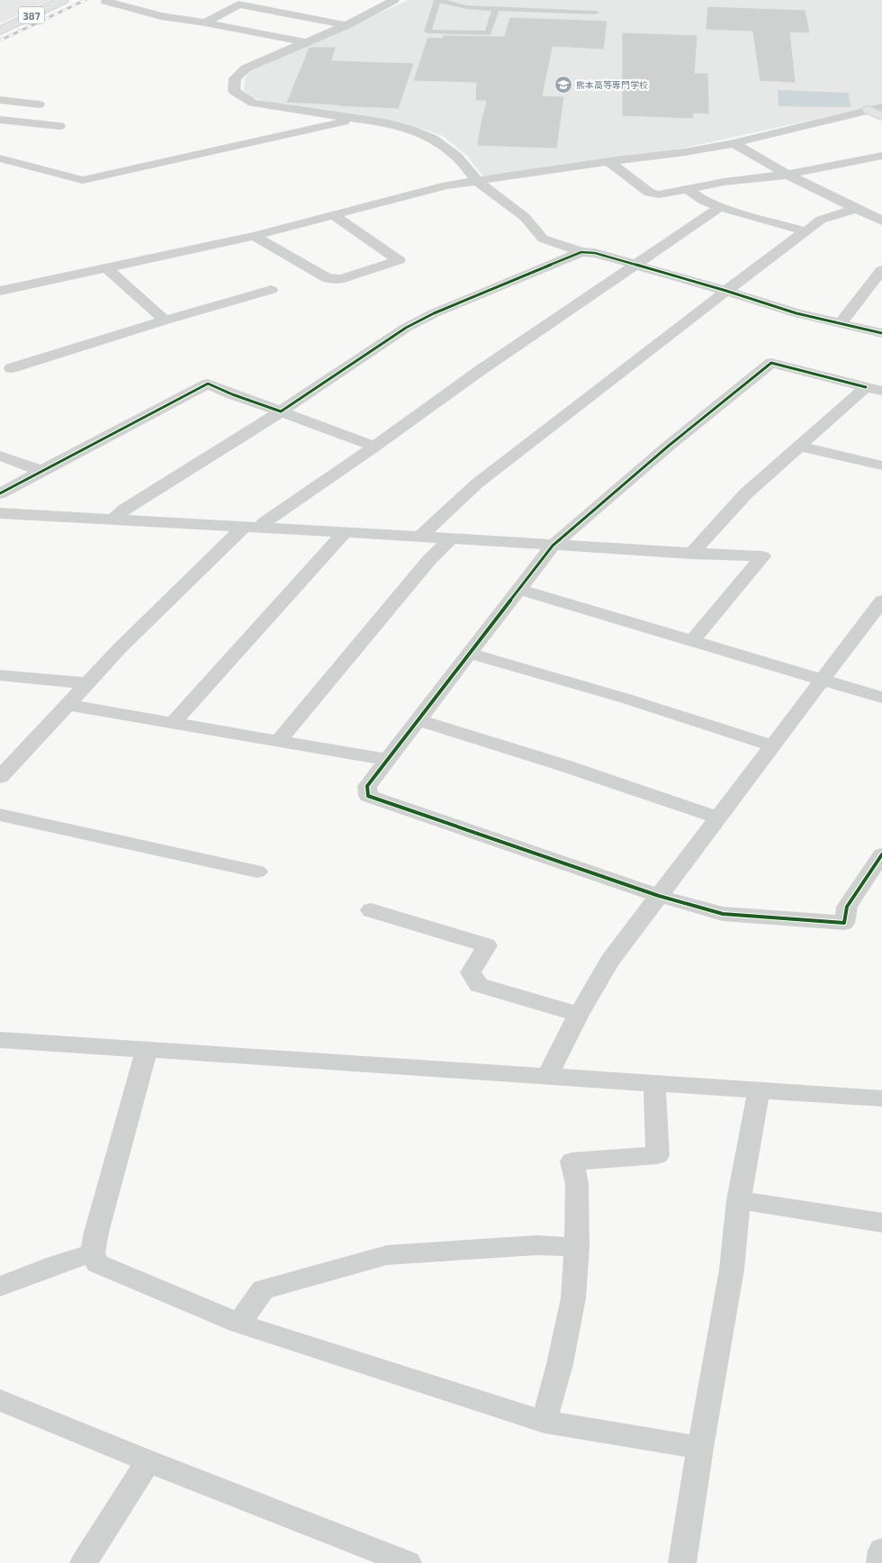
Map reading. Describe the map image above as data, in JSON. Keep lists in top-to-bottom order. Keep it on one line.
{"streets":{"main road":["387"]},"places":{"school or university":["熊本高等専門学校"]}}
